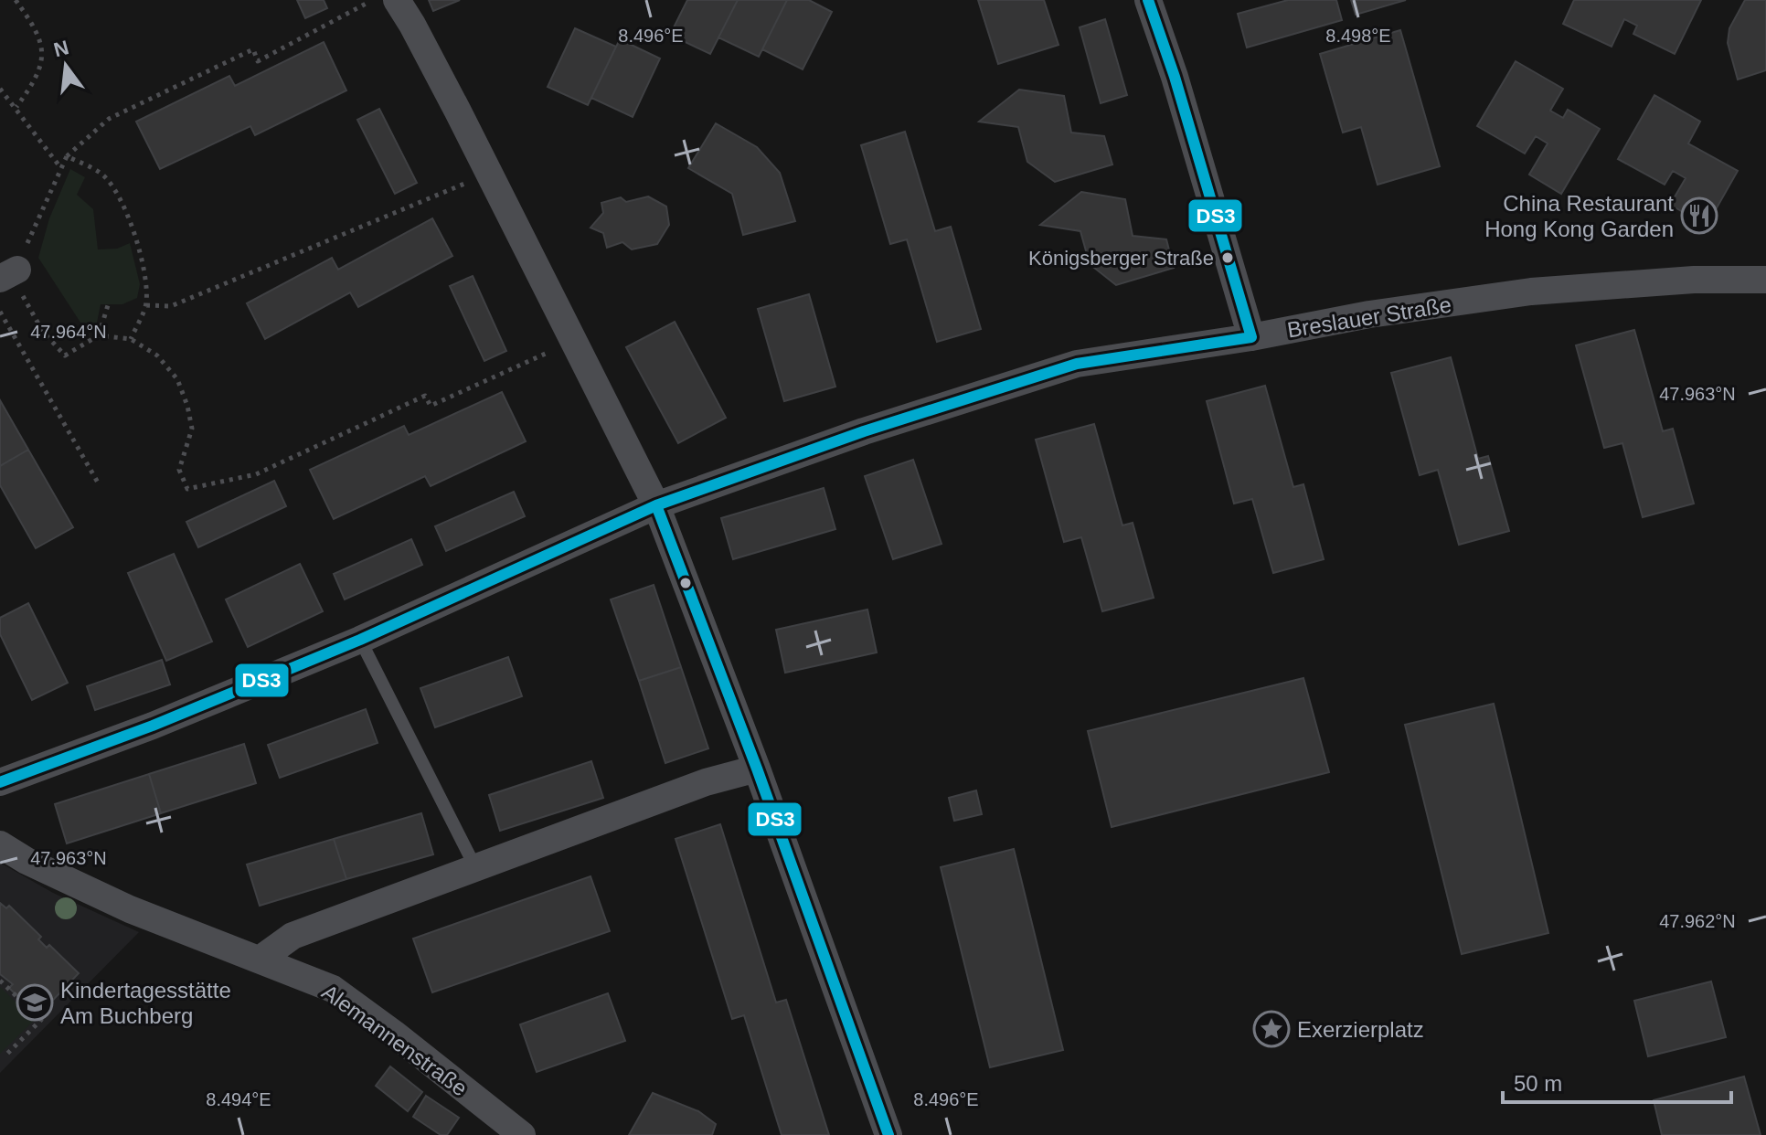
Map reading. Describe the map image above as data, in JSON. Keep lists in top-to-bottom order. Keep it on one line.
{"streets":{"street":["Breslauer Straße","Alemannenstraße"]},"places":{"restaurant":["China Restaurant Hong Kong Garden"],"other":["Königsberger Straße"],"school or university":["Kindertagesstätte Am Buchberg"],"place":["Exerzierplatz"]},"lines":["transit line DS3"],"scale_bar":"50 m","north":"top","coordinates":["8.496°E","8.498°E","47.964°N","47.963°N","47.962°N","8.494°E"]}
